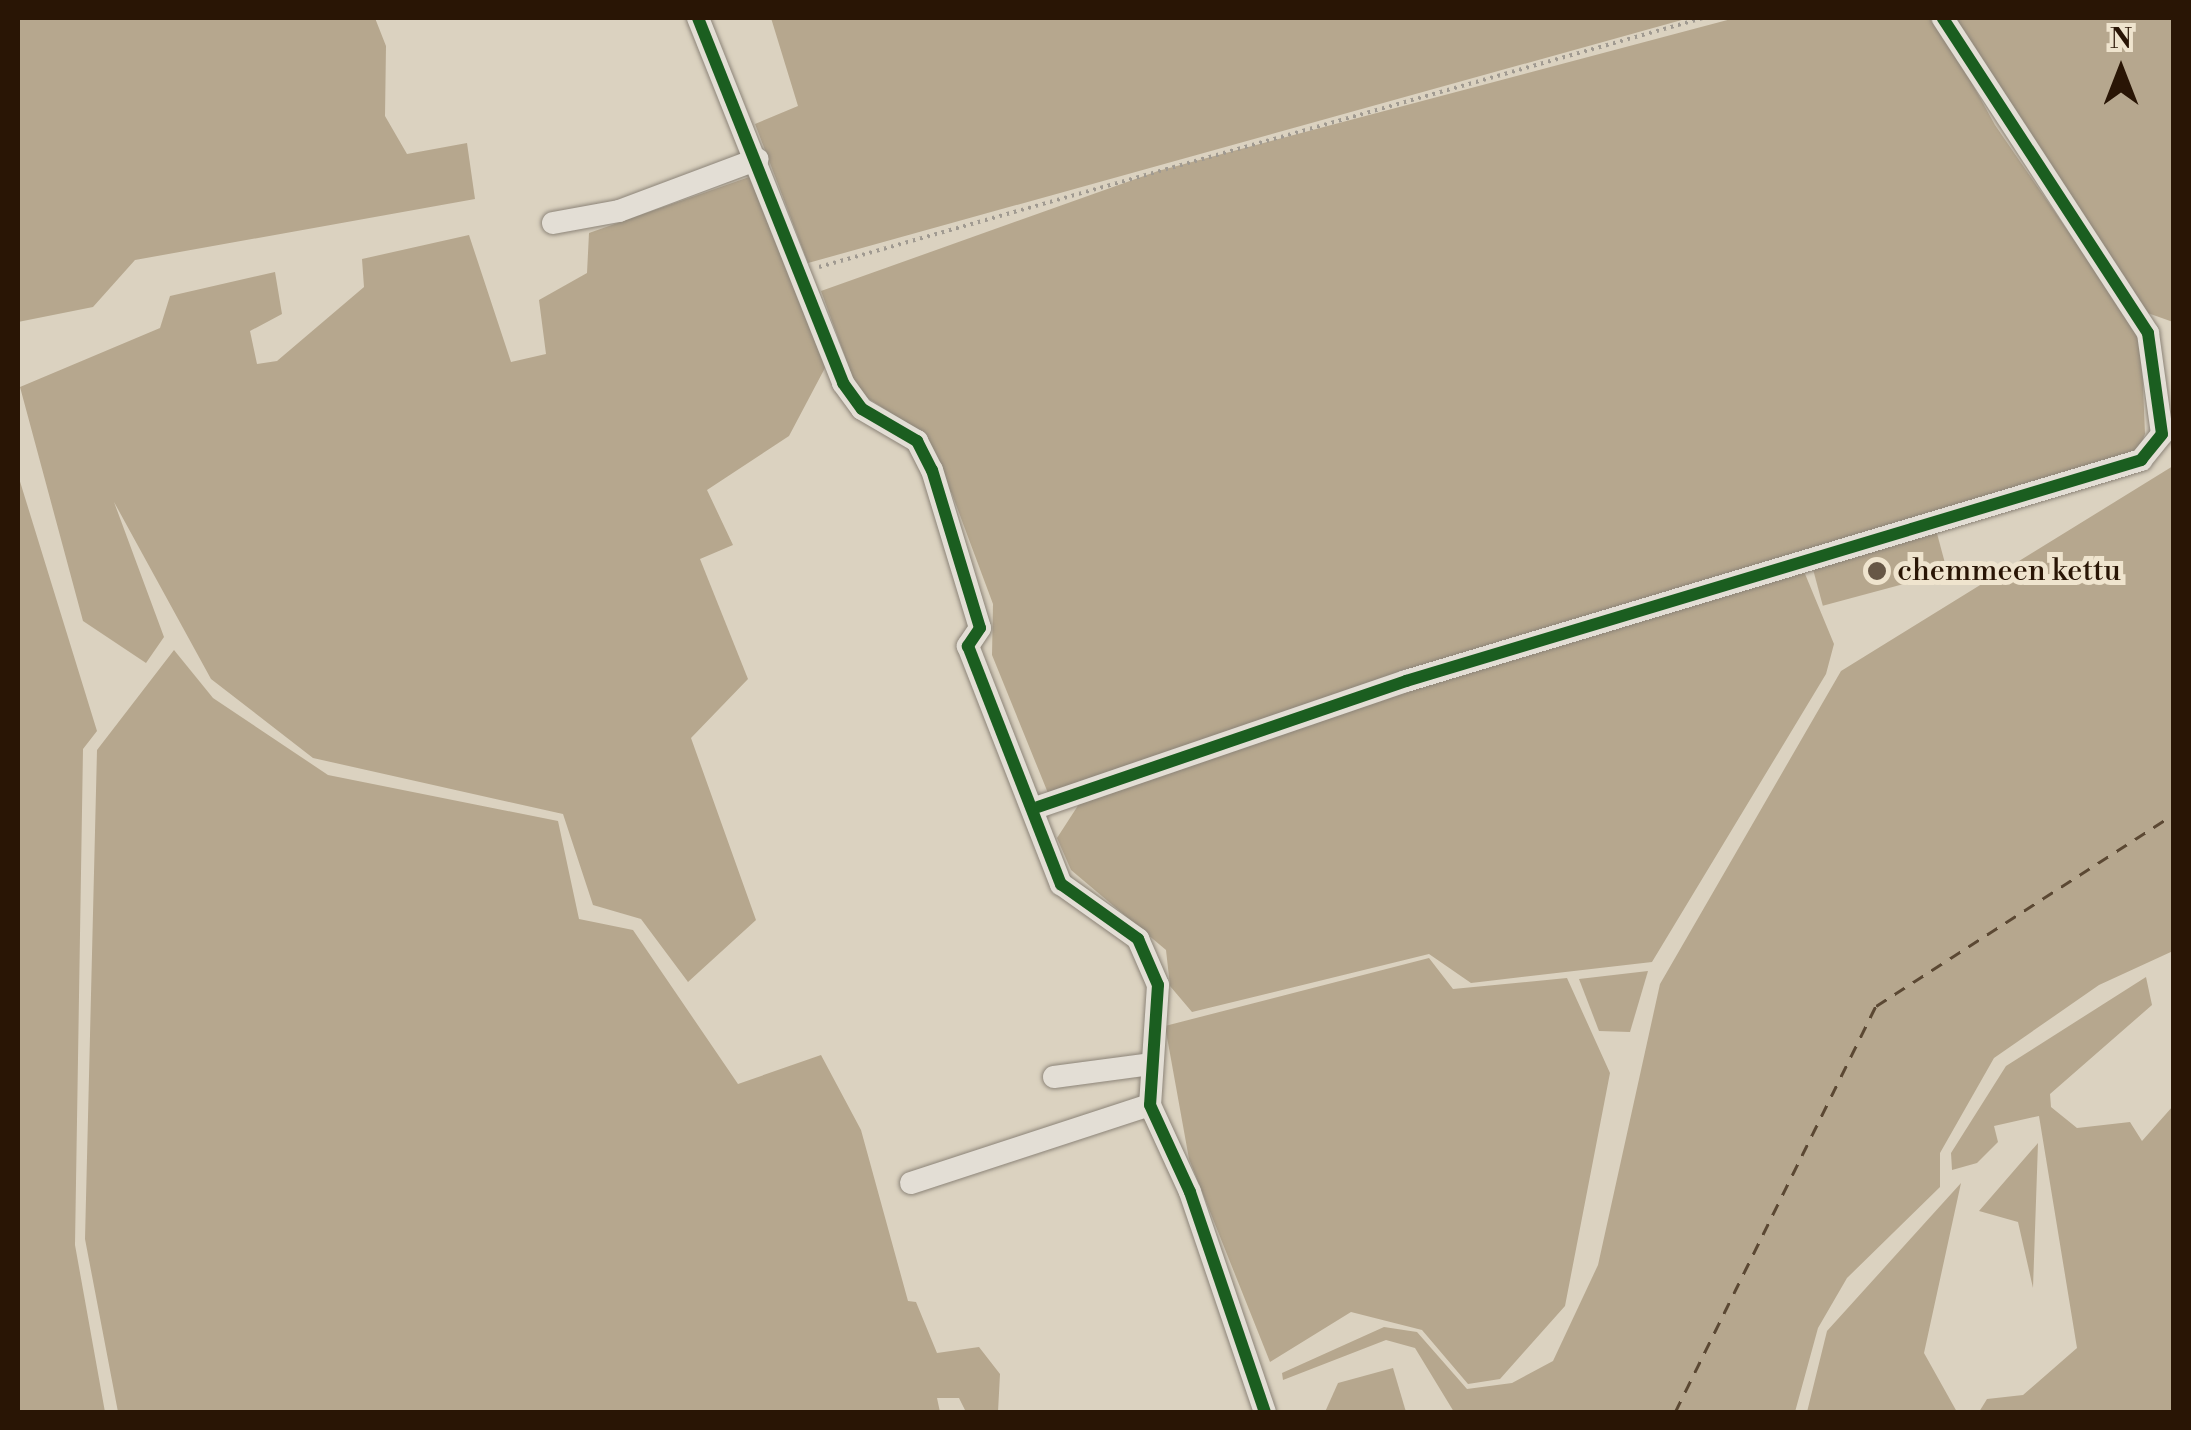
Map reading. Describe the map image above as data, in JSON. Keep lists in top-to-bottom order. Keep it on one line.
{"places":["chemmeen kettu"],"north":"top"}
